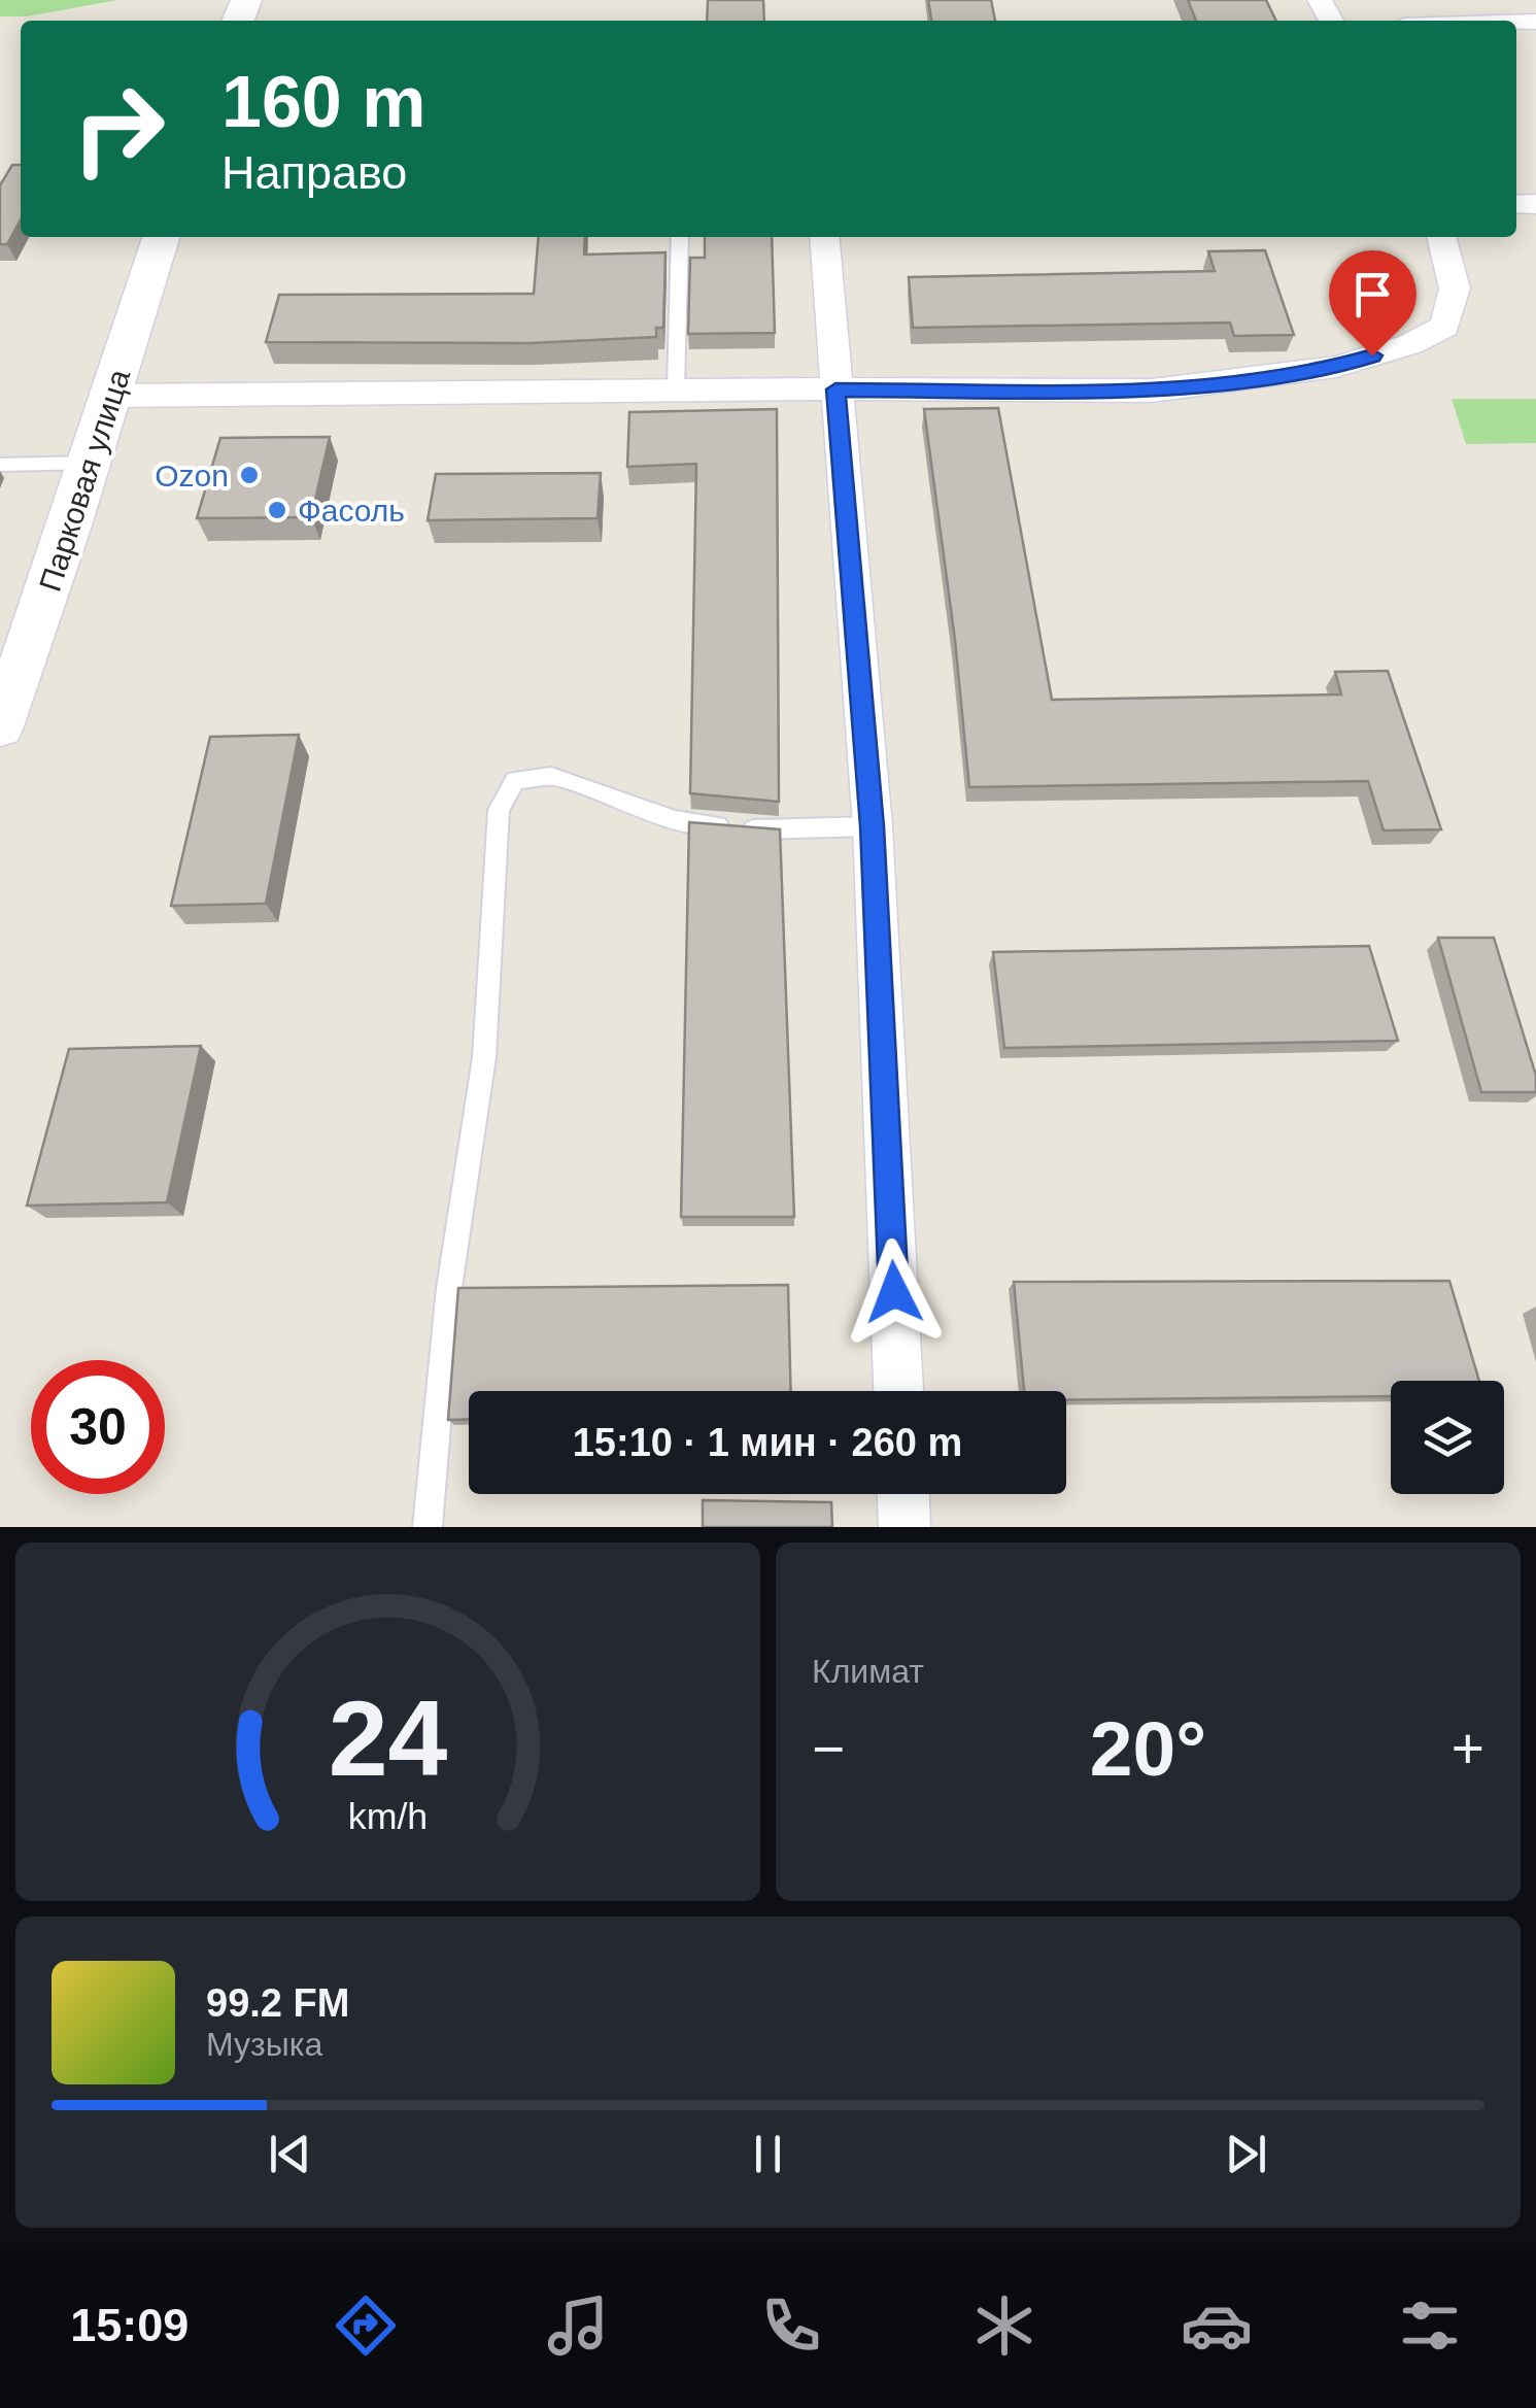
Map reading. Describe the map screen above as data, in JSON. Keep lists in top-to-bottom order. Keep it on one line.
{"streets":{"street":["Парковая улица"]},"places":["Ozon","Фасоль"],"page":{"turn":["160 m","Направо"],"limit":"30","trip":"15:10 · 1 мин · 260 m","tile":"Климат","heat":["−","20°","+"],"song":["99.2 FM","Музыка"],"tabs":"15:09","gauge":["24","km/h"]}}
